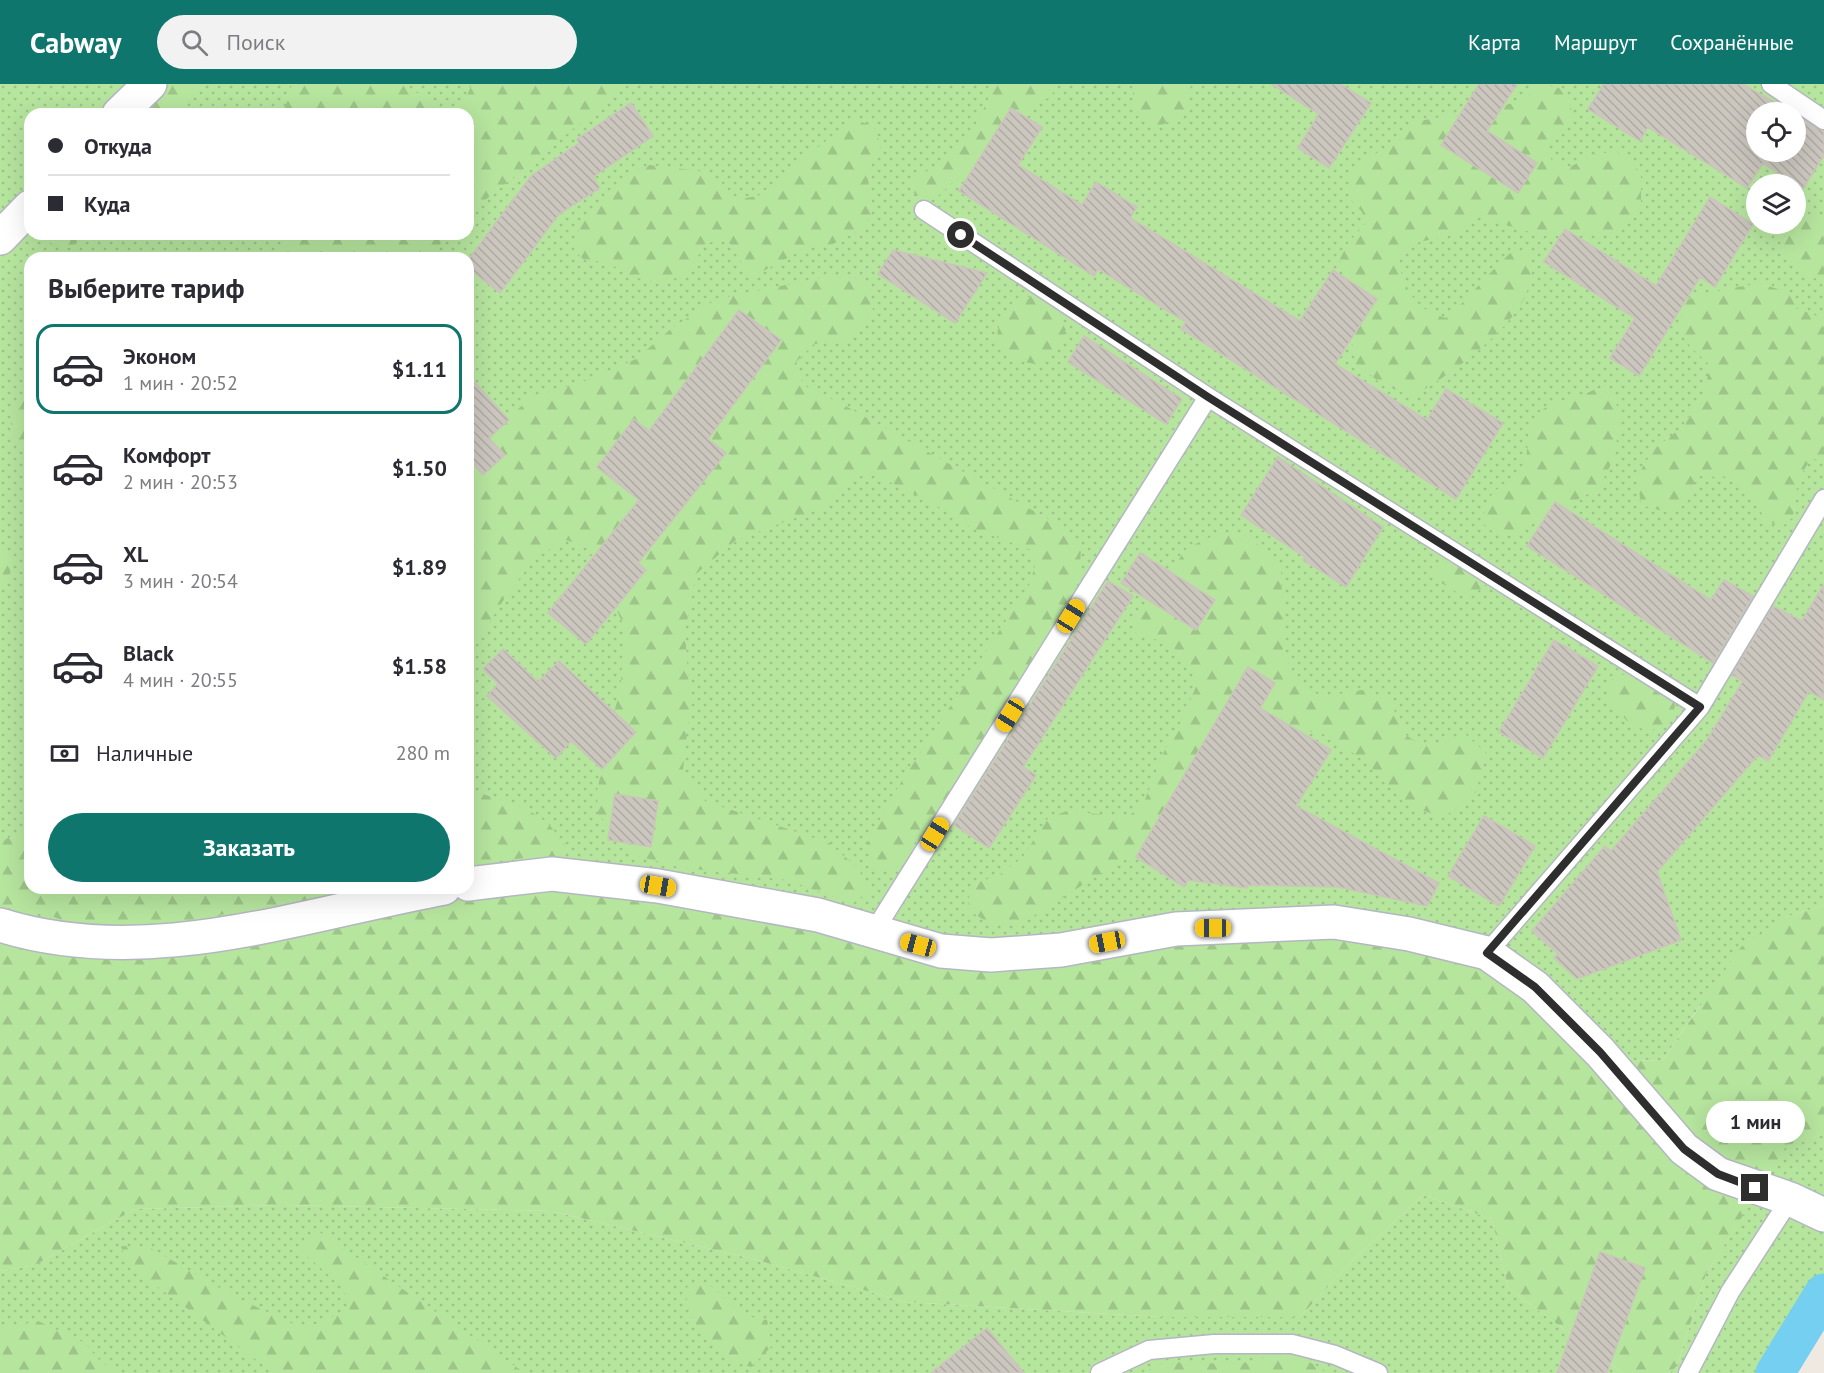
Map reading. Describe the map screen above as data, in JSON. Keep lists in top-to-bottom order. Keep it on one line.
{"page":{"header":"Cabway","search":"Поиск","nav":["Карта","Маршрут","Сохранённые"],"banner":["Откуда","Куда"],"heading":"Выберите тариф","list":[{"name":"Эконом","note":"1 мин · 20:52","value":"$1.11"},{"name":"Комфорт","note":"2 мин · 20:53","value":"$1.50"},{"name":"XL","note":"3 мин · 20:54","value":"$1.89"},{"name":"Black","note":"4 мин · 20:55","value":"$1.58"}],"pay":["Наличные","280 m"],"buttons":"Заказать","bubble":"1 мин"}}
